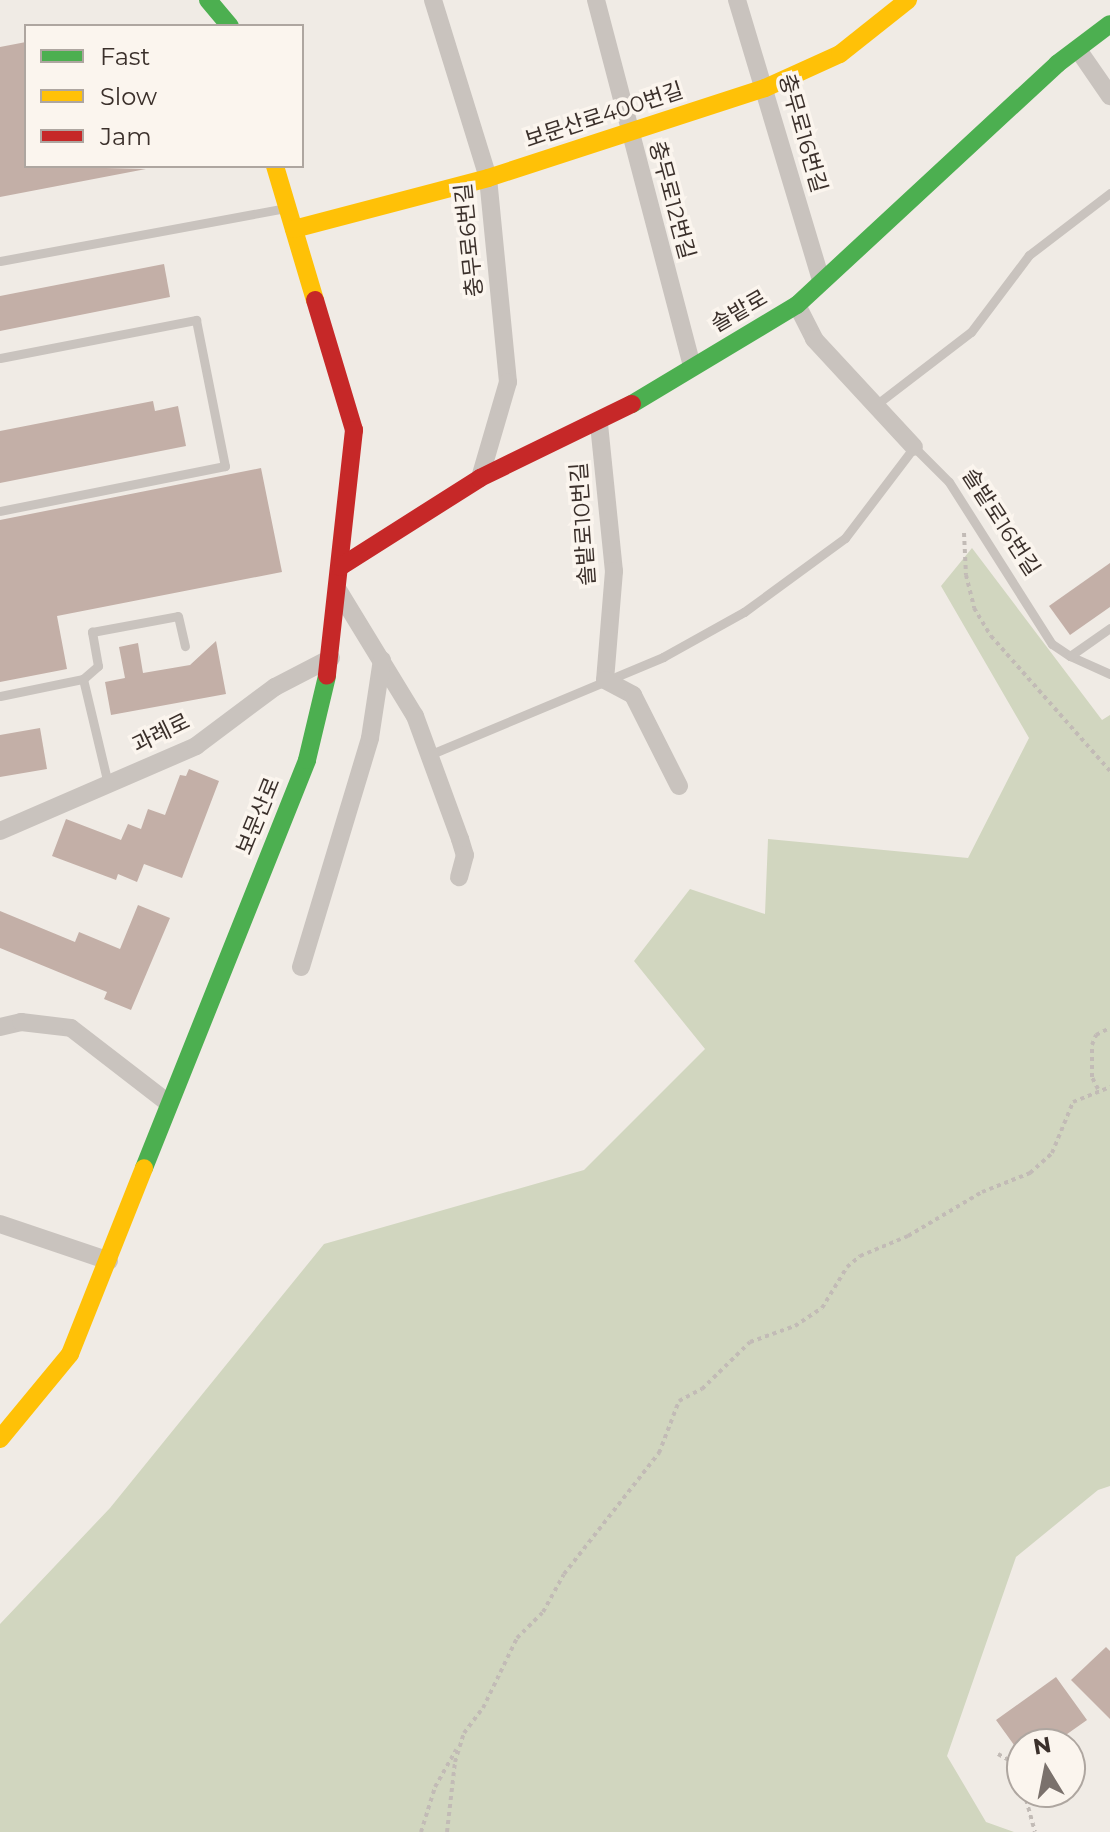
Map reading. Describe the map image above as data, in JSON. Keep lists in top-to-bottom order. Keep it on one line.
{"streets":{"street":["보문산로400번길","충무로16번길","충무로12번길","충무로6번길","솔밭로","솔밭로16번길","솔밭로10번길","과례로","보문산로"]},"crossings":[["보문산로400번길","충무로16번길"],["보문산로400번길","충무로12번길"],["보문산로400번길","충무로6번길"],["보문산로400번길","보문산로"],["충무로16번길","솔밭로"],["충무로12번길","솔밭로"],["충무로6번길","솔밭로"],["솔밭로","솔밭로16번길"],["솔밭로","솔밭로10번길"],["솔밭로","보문산로"],["과례로","보문산로"]],"legend":["Fast","Slow","Jam"],"north":"top"}
